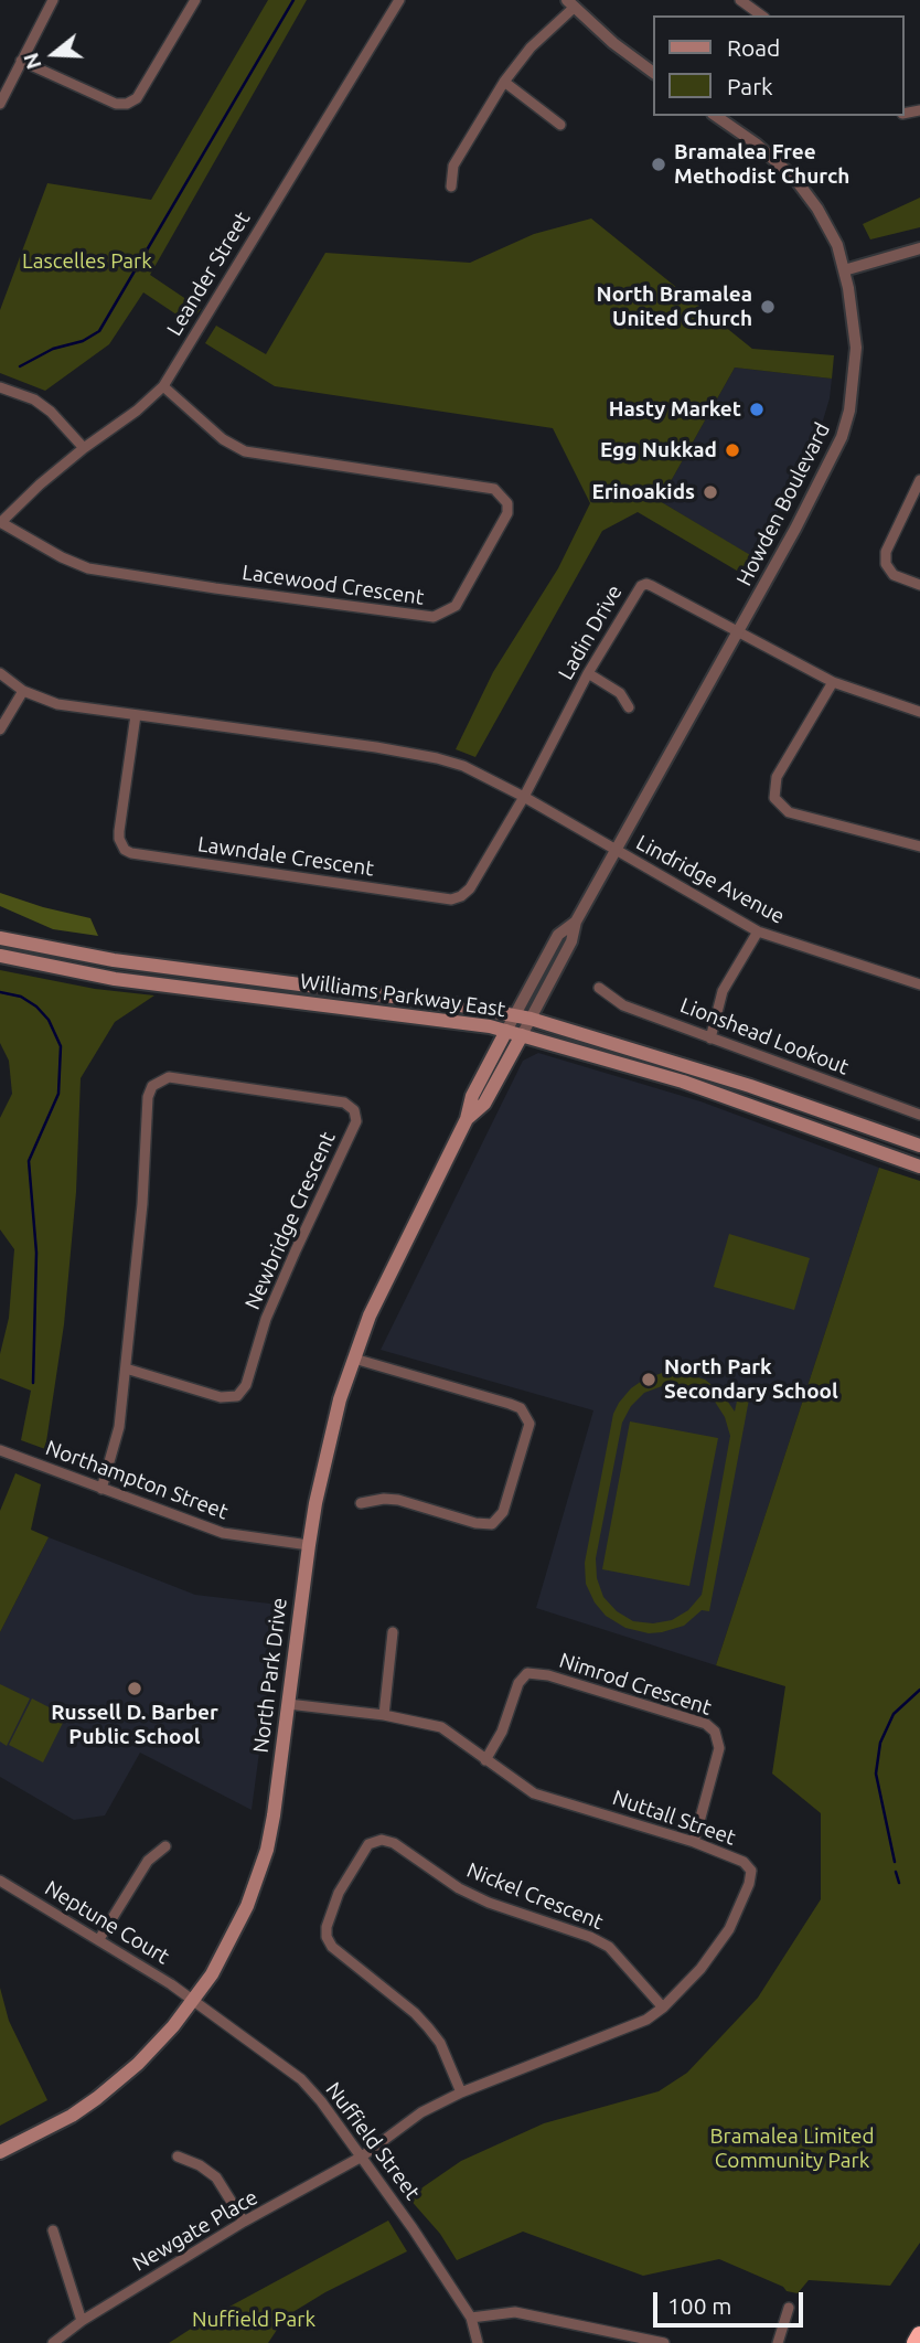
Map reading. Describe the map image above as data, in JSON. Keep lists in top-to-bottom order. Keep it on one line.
{"streets":{"main road":["Williams Parkway East","North Park Drive"],"street":["Leander Street","Howden Boulevard","Lacewood Crescent","Ladin Drive","Lawndale Crescent","Lindridge Avenue","Lionshead Lookout","Newbridge Crescent","Northampton Street","Nimrod Crescent","Nuttall Street","Nickel Crescent","Neptune Court","Nuffield Street","Newgate Place"]},"crossings":[["Leander Street","Lacewood Crescent"],["Howden Boulevard","Ladin Drive"],["Howden Boulevard","Lindridge Avenue"],["Howden Boulevard","Williams Parkway East"],["Howden Boulevard","North Park Drive"],["Ladin Drive","Lawndale Crescent"],["Williams Parkway East","North Park Drive"],["Newbridge Crescent","Northampton Street"],["Northampton Street","North Park Drive"],["North Park Drive","Nuttall Street"],["North Park Drive","Neptune Court"],["North Park Drive","Nuffield Street"],["Nimrod Crescent","Nuttall Street"],["Nuttall Street","Nickel Crescent"],["Nuttall Street","Nuffield Street"],["Nuttall Street","Newgate Place"],["Neptune Court","Nuffield Street"],["Nuffield Street","Newgate Place"]],"parks":["Lascelles Park","Bramalea Limited Community Park","Nuffield Park"],"places":["Bramalea Free Methodist Church","North Bramalea United Church","Hasty Market","Egg Nukkad","Erinoakids","North Park Secondary School","Russell D. Barber Public School"],"legend":["Road","Park"],"scale_bar":"100 m","north":"left"}
